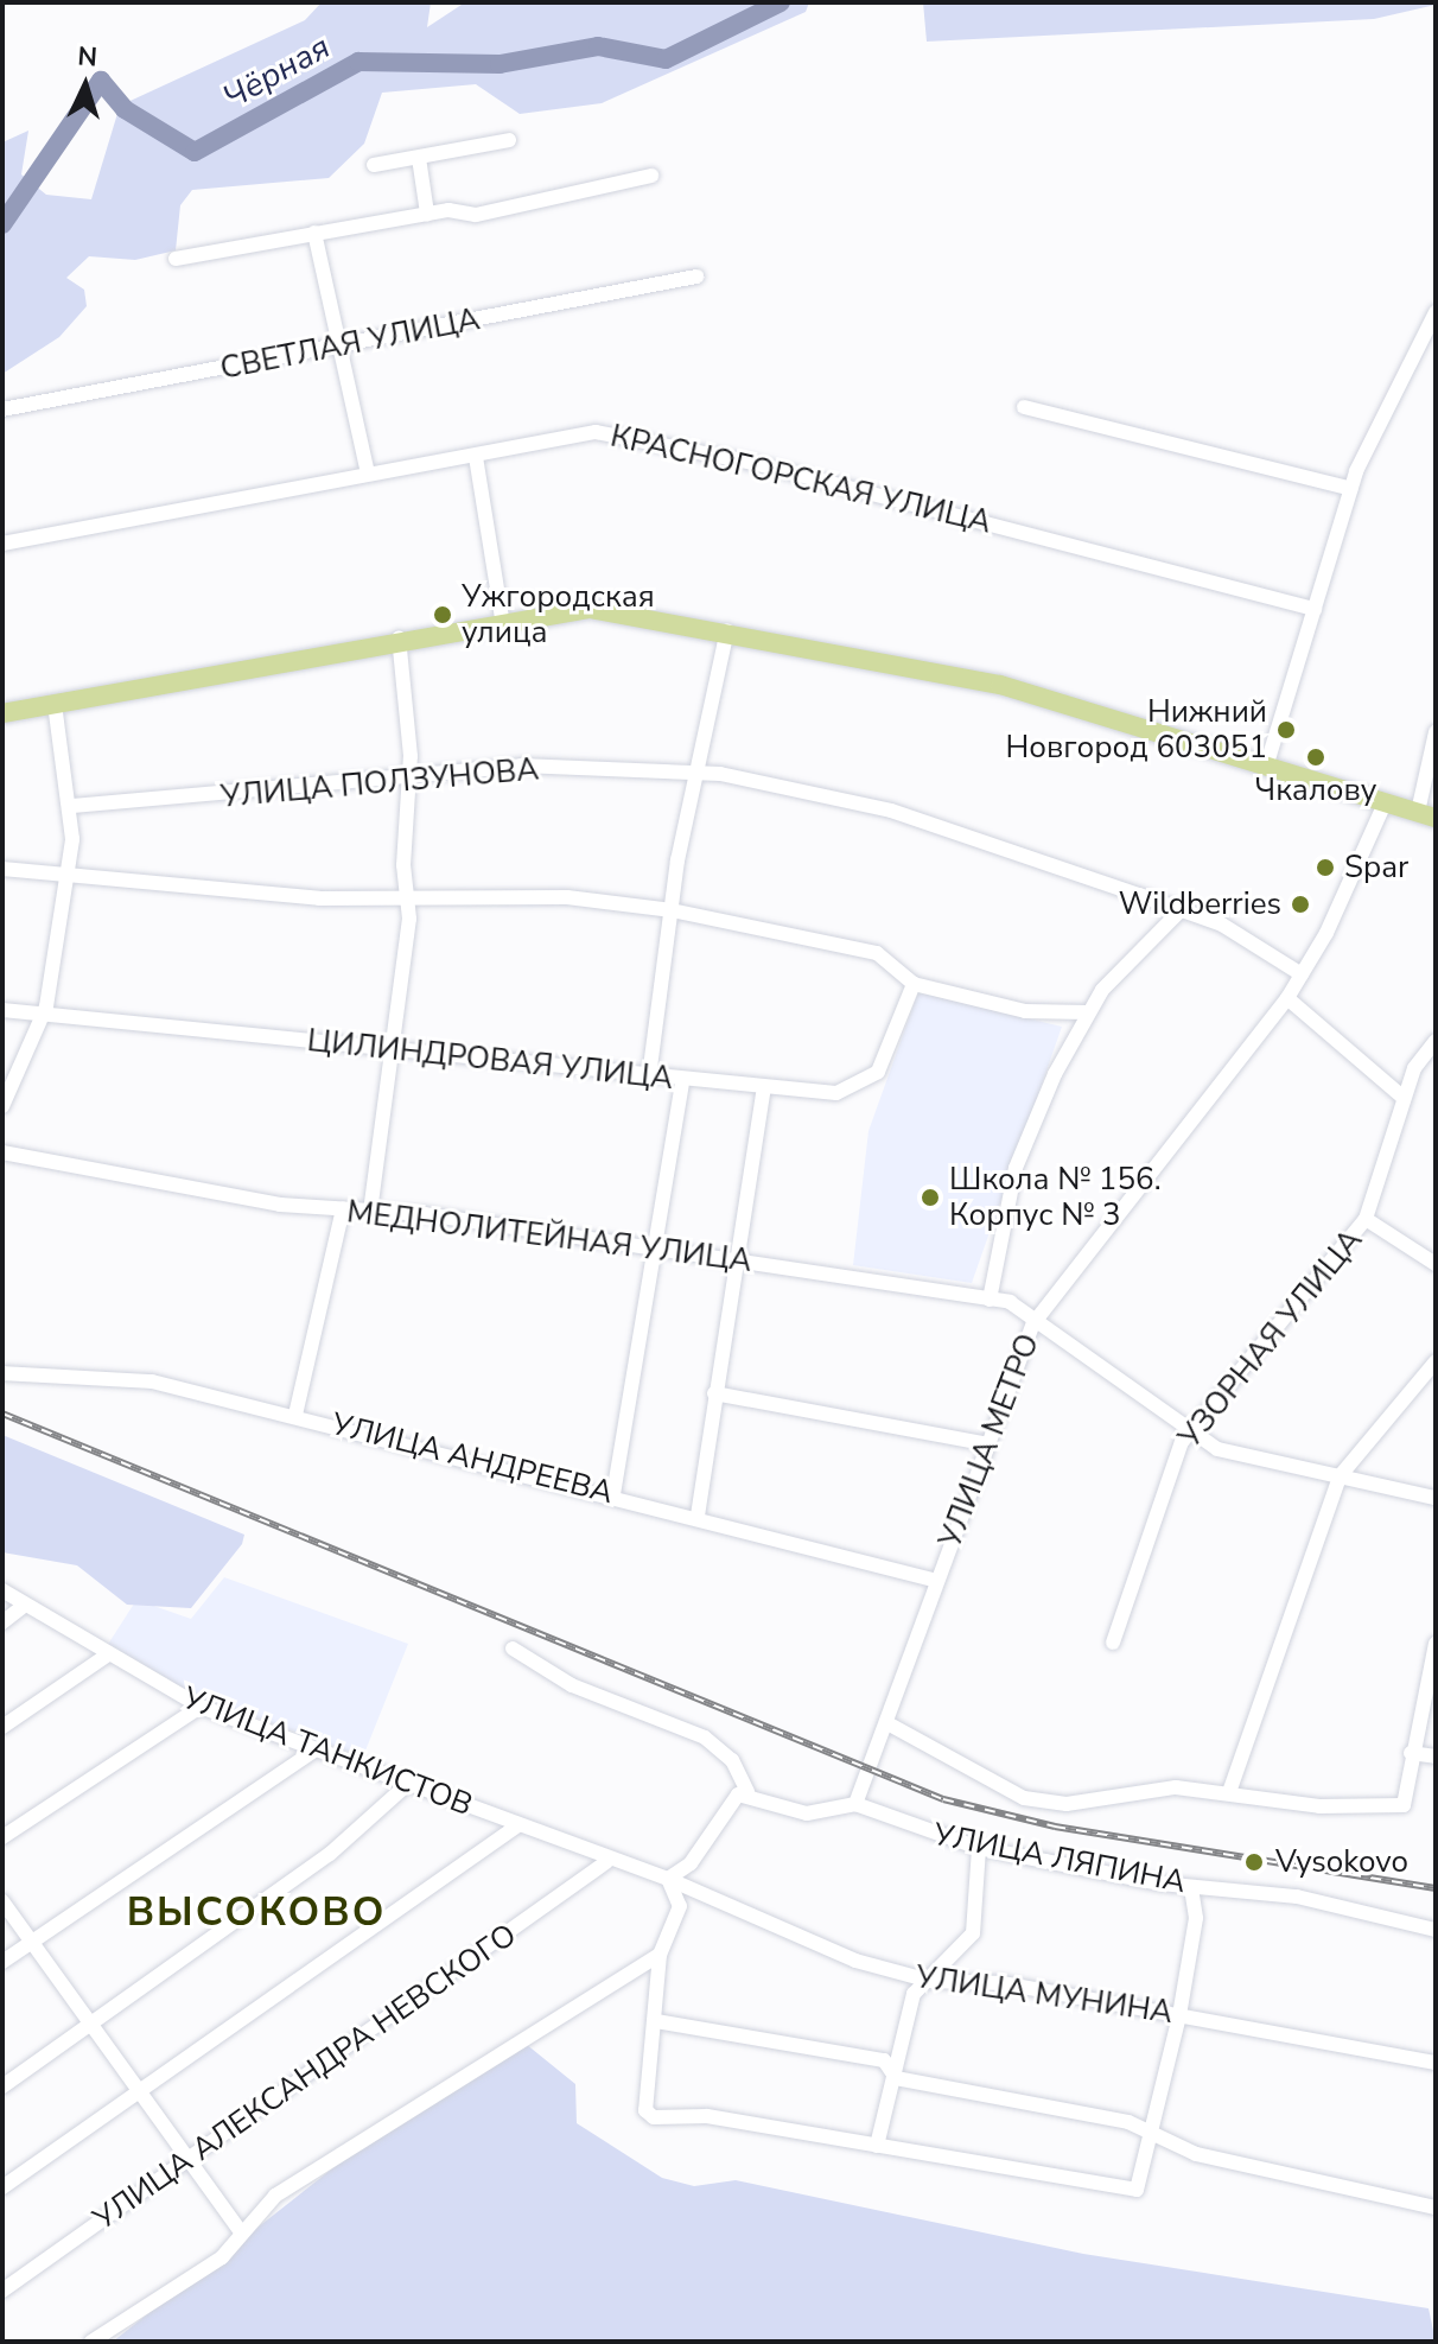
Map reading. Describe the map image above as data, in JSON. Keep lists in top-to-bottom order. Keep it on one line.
{"streets":{"street":["СВЕТЛАЯ УЛИЦА","КРАСНОГОРСКАЯ УЛИЦА","УЛИЦА ПОЛЗУНОВА","ЦИЛИНДРОВАЯ УЛИЦА","МЕДНОЛИТЕЙНАЯ УЛИЦА","УЗОРНАЯ УЛИЦА","УЛИЦА МЕТРО","УЛИЦА АНДРЕЕВА","УЛИЦА ТАНКИСТОВ","УЛИЦА ЛЯПИНА","УЛИЦА МУНИНА","УЛИЦА АЛЕКСАНДРА НЕВСКОГО"]},"crossings":[["УЛИЦА ПОЛЗУНОВА","УЛИЦА МЕТРО"],["МЕДНОЛИТЕЙНАЯ УЛИЦА","УЗОРНАЯ УЛИЦА"],["МЕДНОЛИТЕЙНАЯ УЛИЦА","УЛИЦА МЕТРО"],["УЛИЦА МЕТРО","УЛИЦА АНДРЕЕВА"],["УЛИЦА МЕТРО","УЛИЦА ЛЯПИНА"],["УЛИЦА ТАНКИСТОВ","УЛИЦА МУНИНА"],["УЛИЦА ТАНКИСТОВ","УЛИЦА АЛЕКСАНДРА НЕВСКОГО"]],"districts":["ВЫСОКОВО"],"water":["Чёрная"],"places":["Ужгородская улица","Нижний Новгород 603051","Чкалову","Spar","Wildberries","Школа № 156. Корпус № 3","Vysokovo"],"north":"top"}
